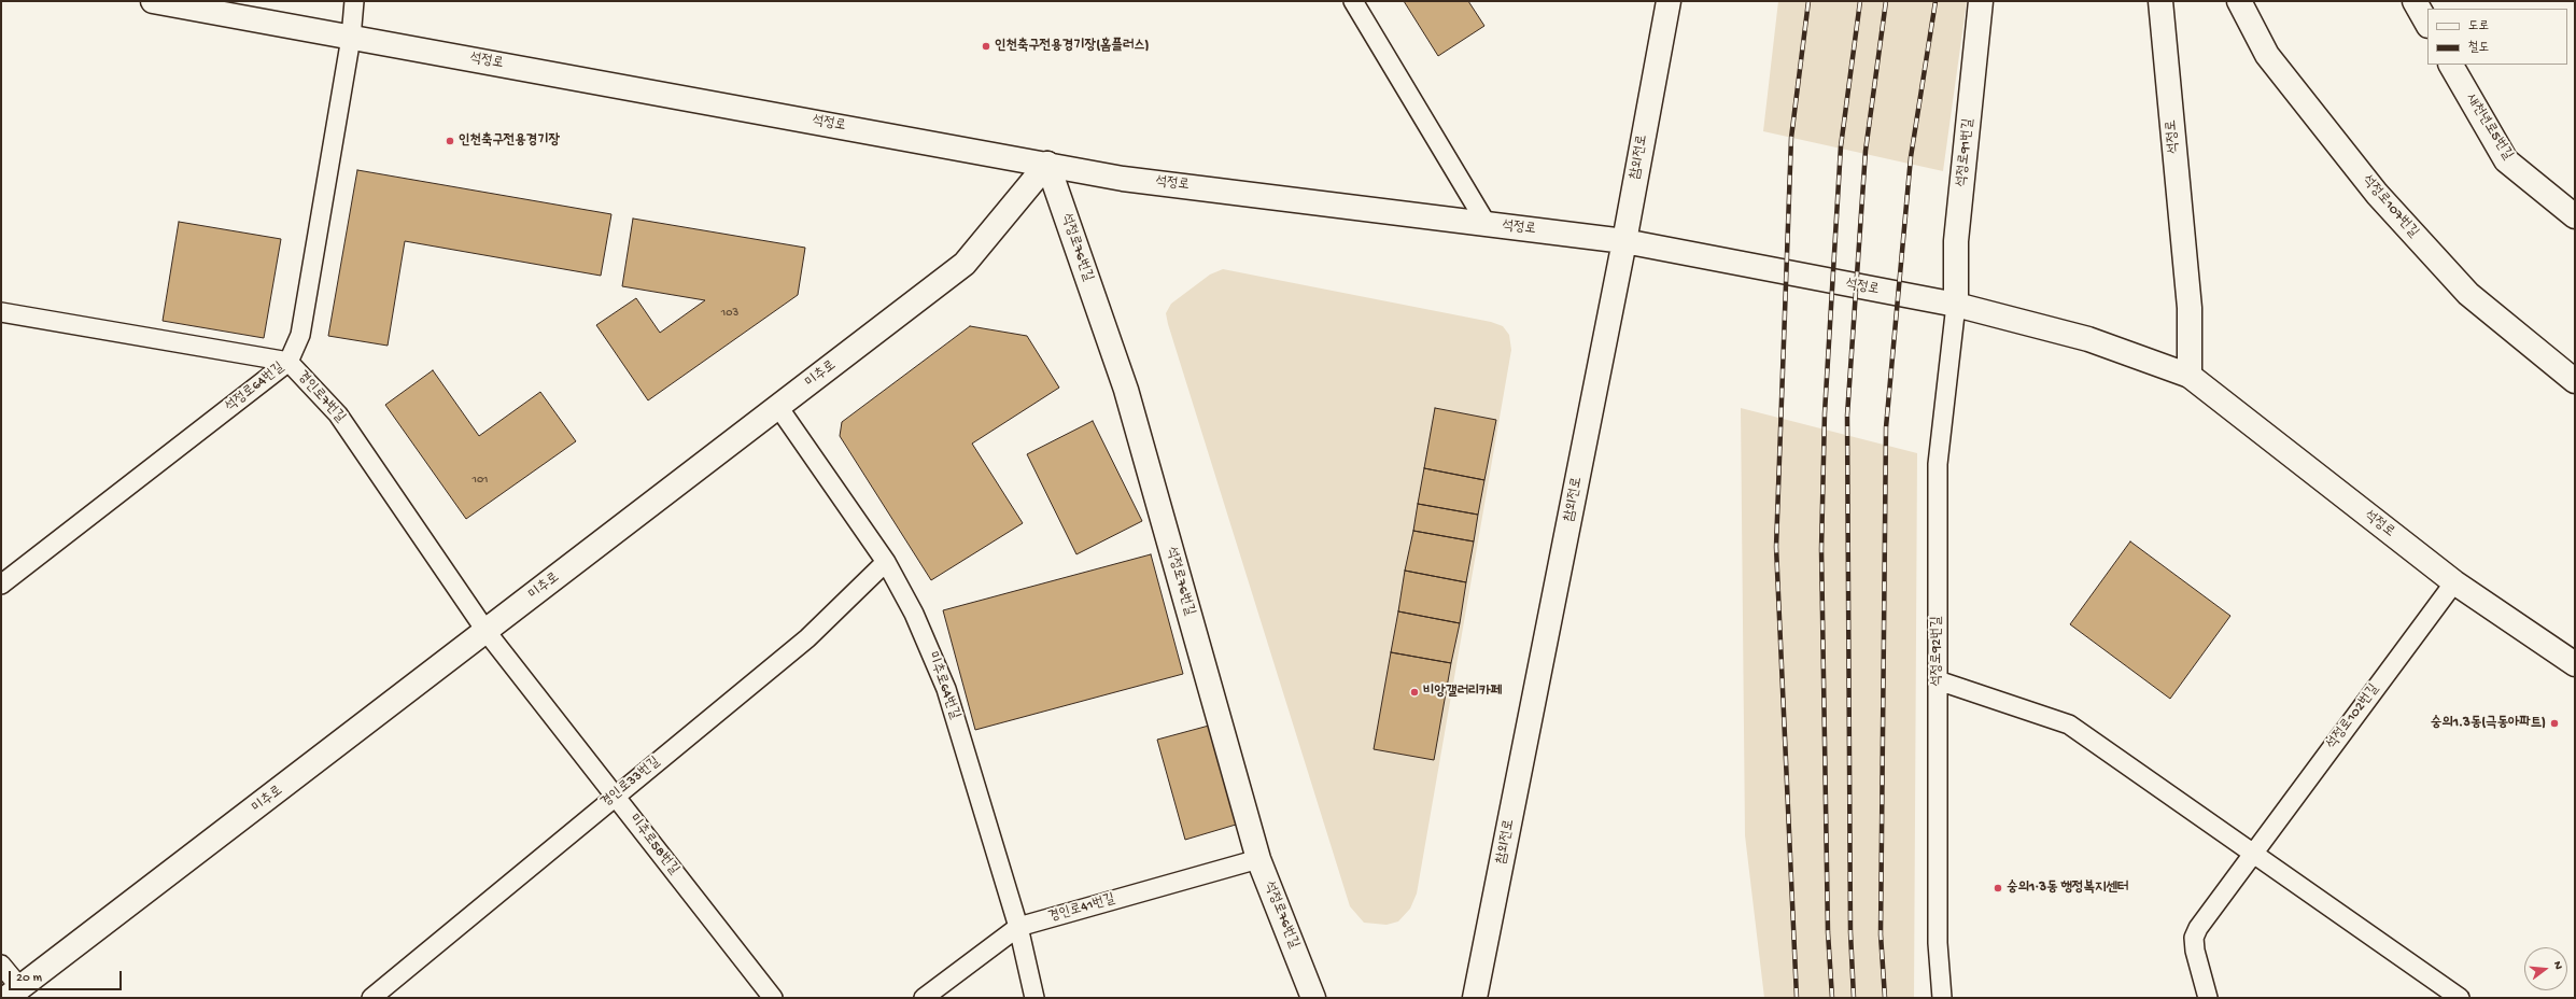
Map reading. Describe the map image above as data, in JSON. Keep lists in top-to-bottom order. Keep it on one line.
{"streets":{"main road":["석정로","새천년로5번길","석정로91번길","참외전로","석정로107번길","석정로76번길","미추로"],"lane":["석정로64번길","경인로7번길","석정로92번길","미추로64번길","석정로102번길","경인로33번길","미추로58번길","경인로41번길"]},"crossings":[["석정로","석정로91번길"],["석정로","참외전로"],["석정로","석정로76번길"],["석정로","미추로"],["석정로","석정로64번길"],["석정로","석정로92번길"],["석정로","석정로102번길"],["석정로91번길","석정로92번길"],["석정로76번길","미추로"],["석정로76번길","경인로41번길"],["미추로","경인로7번길"],["미추로","미추로64번길"],["미추로","미추로58번길"],["석정로64번길","경인로7번길"],["경인로7번길","미추로58번길"],["미추로64번길","경인로33번길"],["미추로64번길","경인로41번길"],["경인로33번길","미추로58번길"]],"places":["인천축구전용경기장(홈플러스)","인천축구전용경기장","비앙갤러리카페","숭의1.3동(극동아파트)","숭의1·3동 행정복지센터"],"house_numbers":["103","101"],"legend":["도로","철도"],"scale_bar":"20 m","north":"right"}
